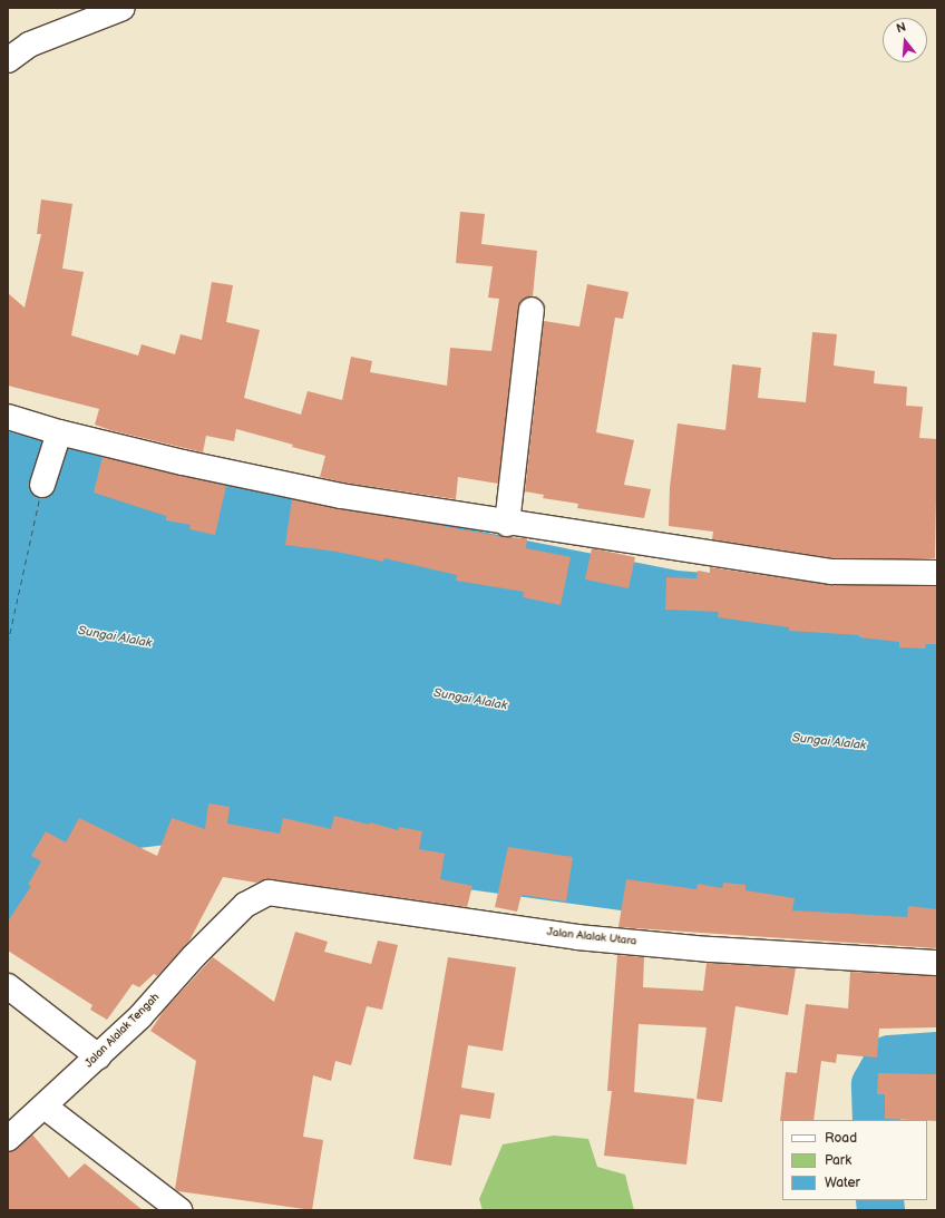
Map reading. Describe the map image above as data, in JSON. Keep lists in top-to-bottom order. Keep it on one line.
{"streets":{"street":["Jalan Alalak Utara","Jalan Alalak Tengah"]},"crossings":[["Jalan Alalak Utara","Jalan Alalak Tengah"]],"water":["Sungai Alalak"],"legend":["Road","Park","Water"],"north":"top"}
